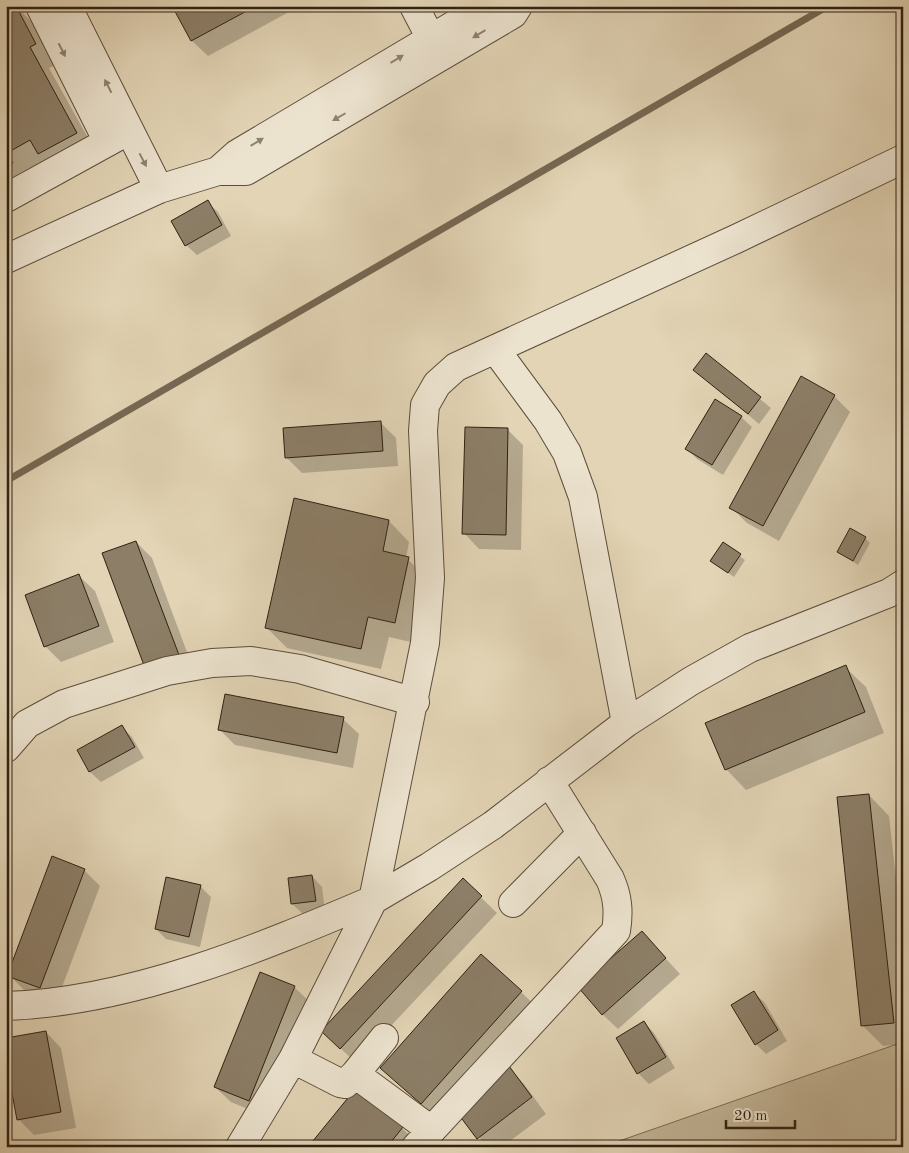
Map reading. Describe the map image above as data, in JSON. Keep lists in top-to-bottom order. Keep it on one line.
{"scale_bar":"20 m"}
